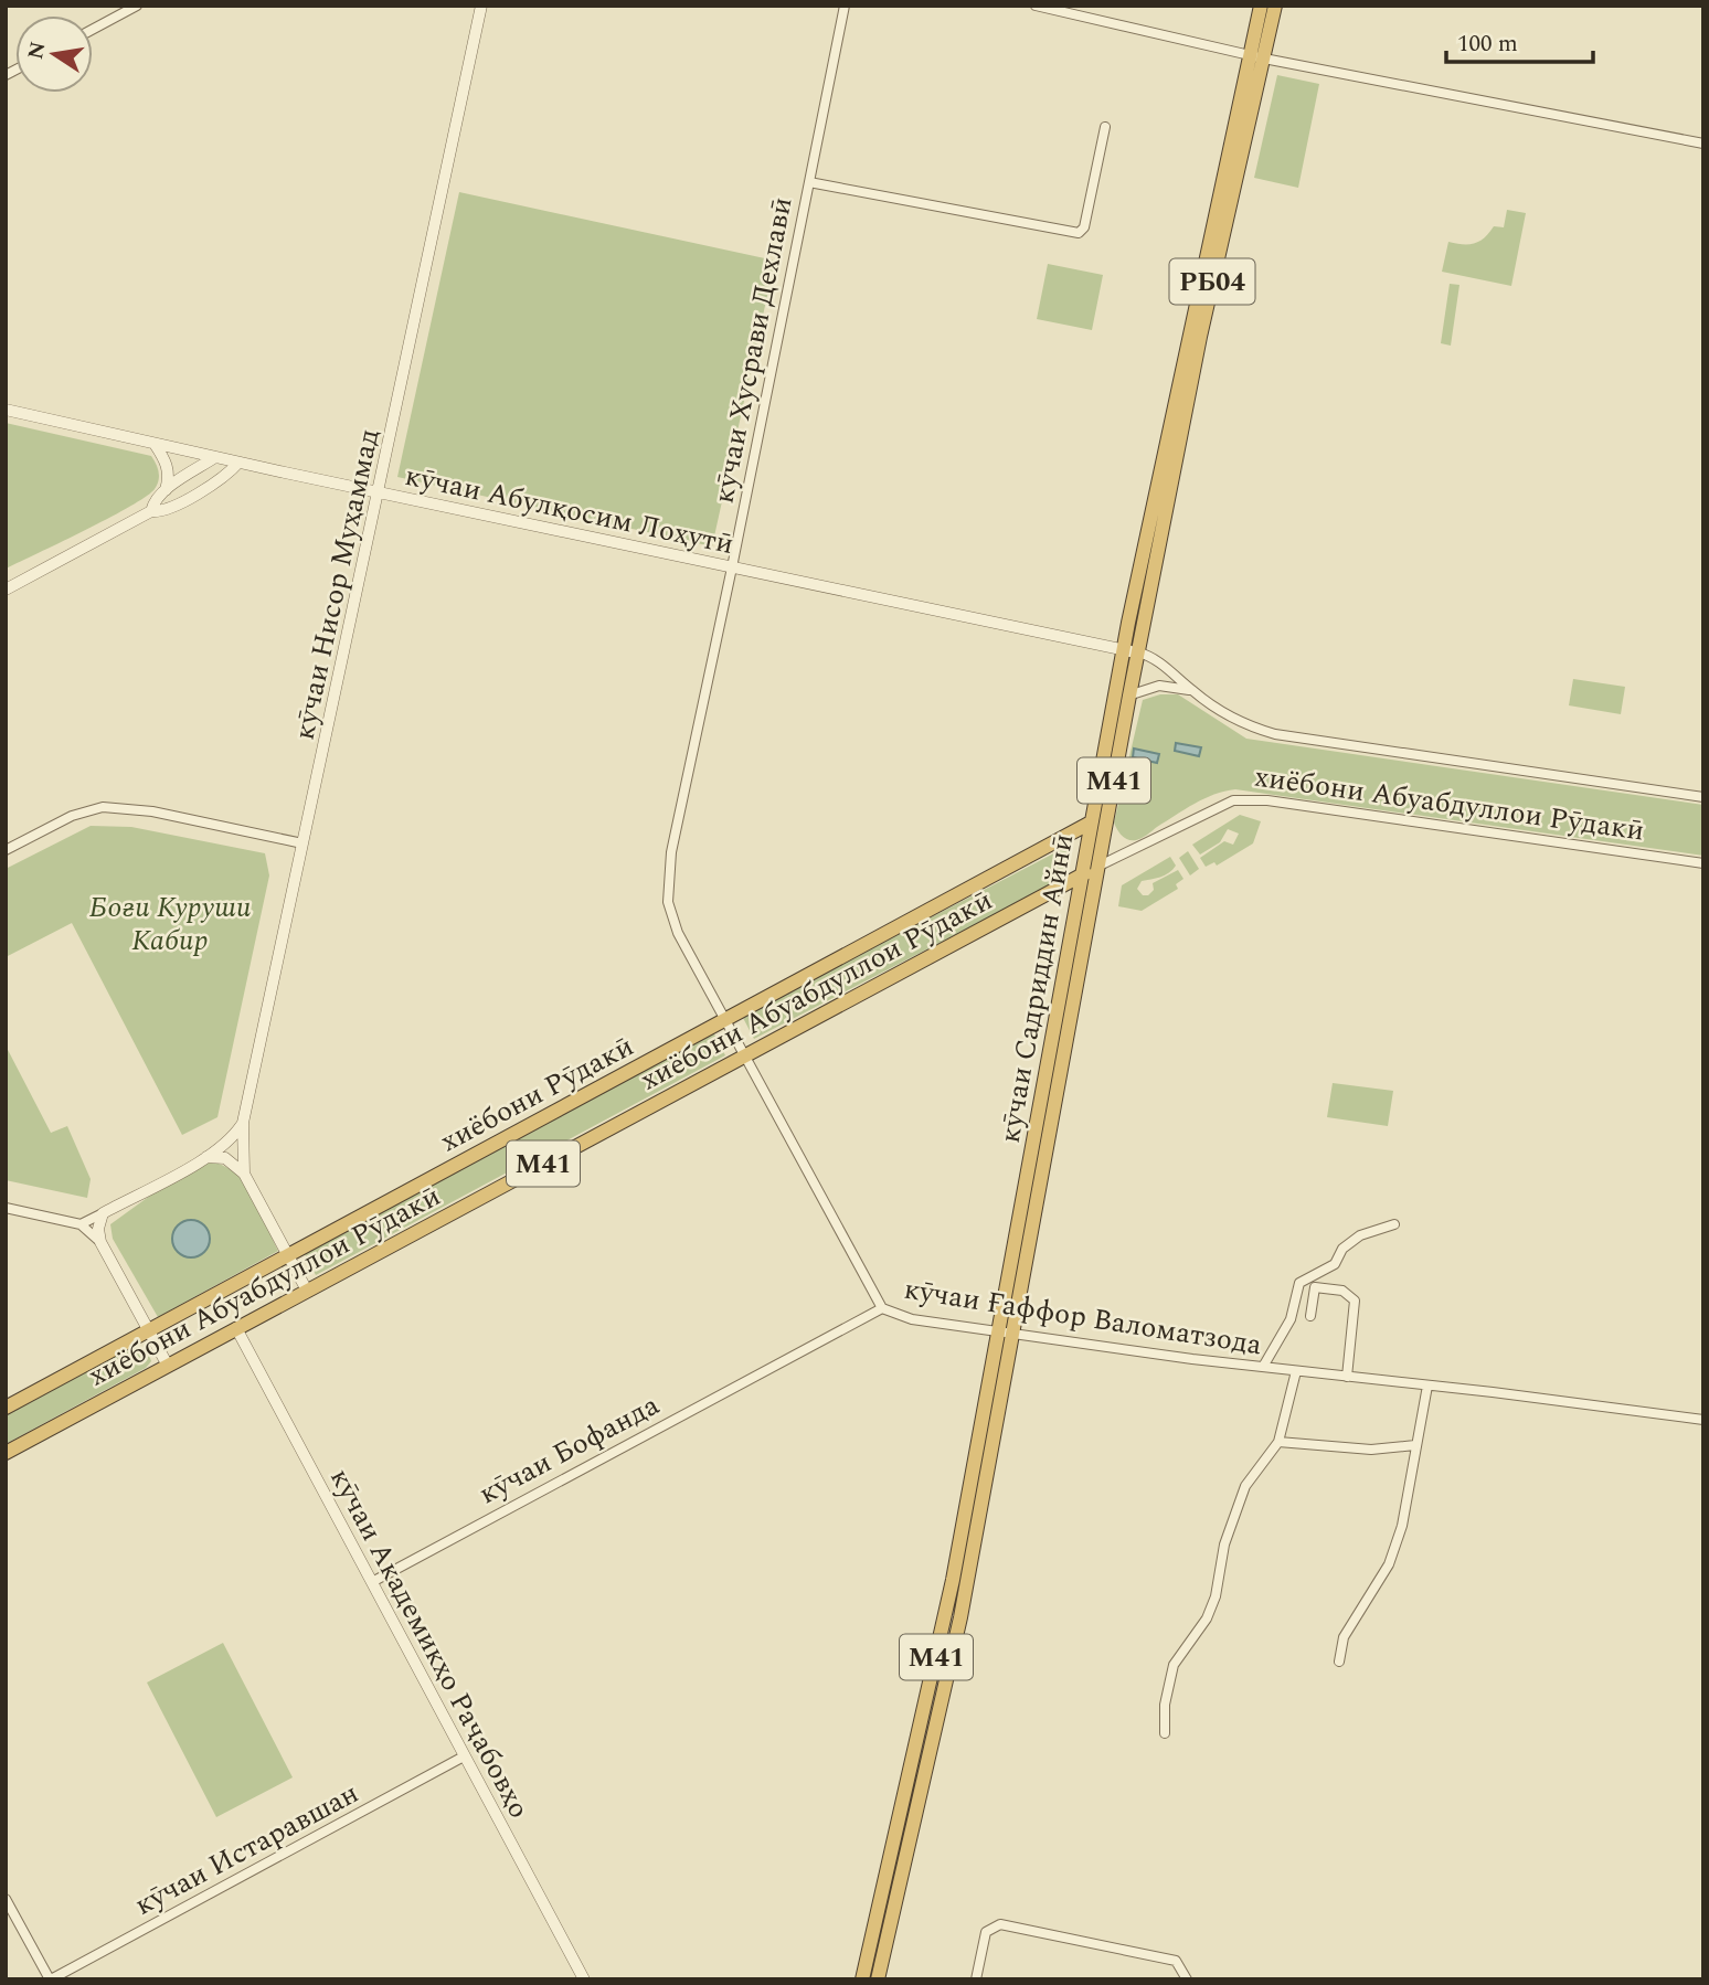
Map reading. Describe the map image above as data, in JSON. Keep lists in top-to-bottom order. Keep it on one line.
{"streets":{"highway":["РБ04","M41","хиёбони Абуабдуллои Рӯдакӣ","кӯчаи Садриддин Айнӣ","хиёбони Рӯдакӣ"],"street":["кӯчаи Хусрави Дехлавӣ","кӯчаи Абулқосим Лоҳутӣ","кӯчаи Нисор Муҳаммад","кӯчаи Ғаффор Валоматзода","кӯчаи Бофанда","кӯчаи Академикҳо Раҷабовҳо","кӯчаи Истаравшан"]},"crossings":[["кӯчаи Хусрави Дехлавӣ","кӯчаи Абулқосим Лоҳутӣ"],["кӯчаи Хусрави Дехлавӣ","кӯчаи Ғаффор Валоматзода"],["кӯчаи Абулқосим Лоҳутӣ","кӯчаи Нисор Муҳаммад"],["кӯчаи Абулқосим Лоҳутӣ","хиёбони Абуабдуллои Рӯдакӣ"],["кӯчаи Абулқосим Лоҳутӣ","кӯчаи Садриддин Айнӣ"],["кӯчаи Нисор Муҳаммад","хиёбони Абуабдуллои Рӯдакӣ"],["кӯчаи Нисор Муҳаммад","хиёбони Рӯдакӣ"],["хиёбони Абуабдуллои Рӯдакӣ","кӯчаи Садриддин Айнӣ"],["хиёбони Абуабдуллои Рӯдакӣ","кӯчаи Ғаффор Валоматзода"],["хиёбони Абуабдуллои Рӯдакӣ","кӯчаи Академикҳо Раҷабовҳо"],["кӯчаи Садриддин Айнӣ","хиёбони Рӯдакӣ"],["кӯчаи Садриддин Айнӣ","кӯчаи Ғаффор Валоматзода"],["хиёбони Рӯдакӣ","кӯчаи Ғаффор Валоматзода"],["кӯчаи Ғаффор Валоматзода","кӯчаи Бофанда"],["кӯчаи Бофанда","кӯчаи Академикҳо Раҷабовҳо"],["кӯчаи Академикҳо Раҷабовҳо","кӯчаи Истаравшан"]],"parks":["Боғи Куруши Кабир"],"scale_bar":"100 m","north":"left"}
